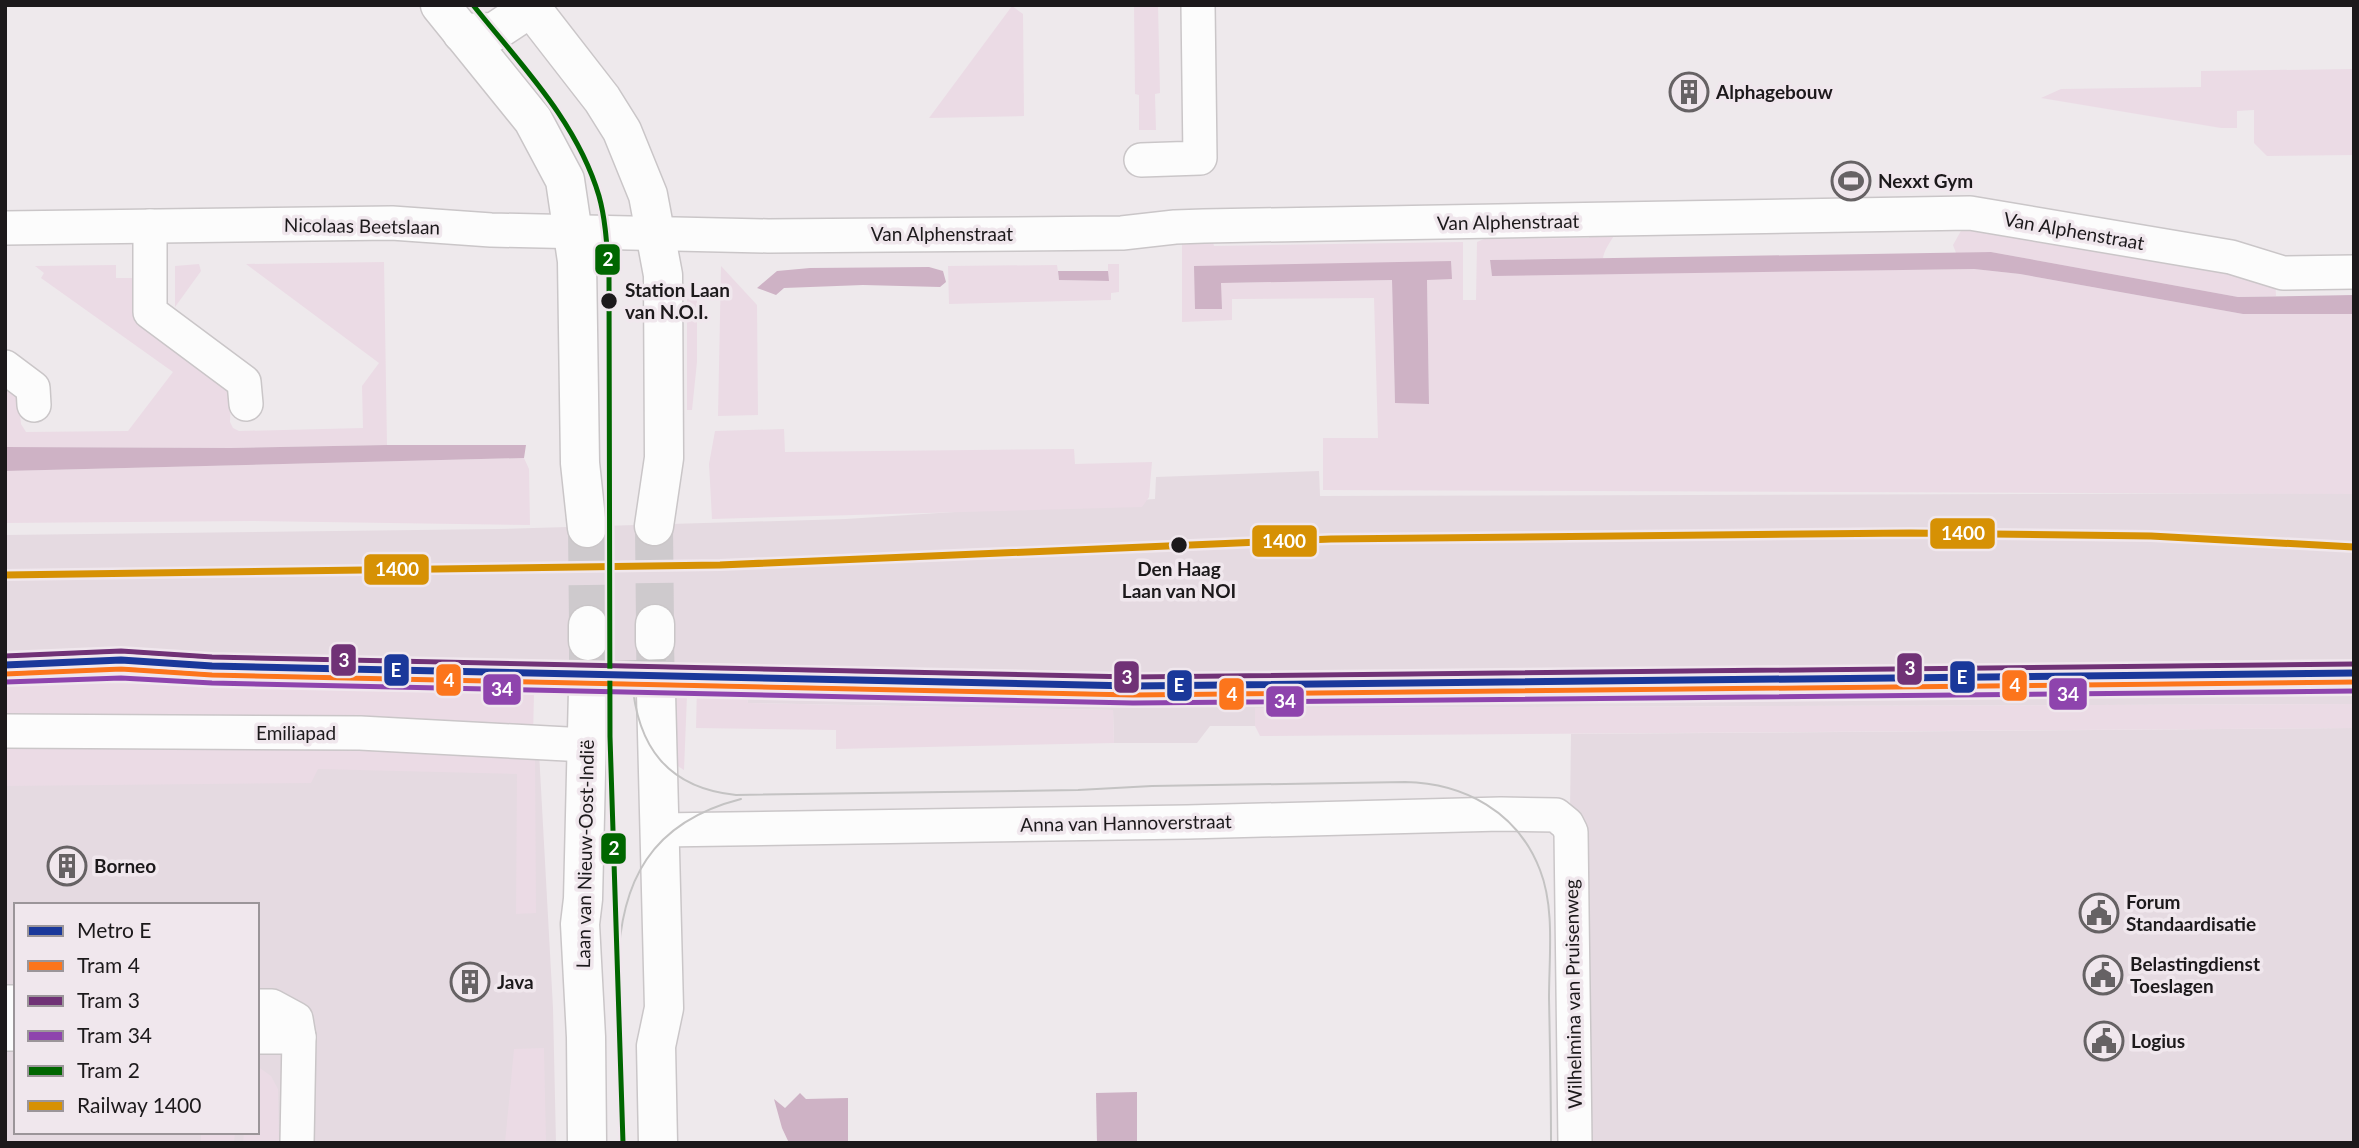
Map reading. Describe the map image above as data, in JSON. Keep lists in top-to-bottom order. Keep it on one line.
{"streets":{"main road":["Laan van Nieuw-Oost-Indië"],"street":["Van Alphenstraat","Nicolaas Beetslaan","Emiliapad","Anna van Hannoverstraat","Wilhelmina van Pruisenweg"]},"crossings":[["Van Alphenstraat","Nicolaas Beetslaan"],["Emiliapad","Laan van Nieuw-Oost-Indië"],["Anna van Hannoverstraat","Wilhelmina van Pruisenweg"]],"places":{"building":["Alphagebouw","Borneo","Java"],"sports":["Nexxt Gym"],"other":["Station Laan van N.O.I.","Den Haag Laan van NOI"],"public building":["Forum Standaardisatie","Belastingdienst Toeslagen","Logius"]},"lines":["tram line 2","rail line 1400","tram line 3","metro line E","tram line 4","tram line 34"],"legend":["Metro E","Tram 4","Tram 3","Tram 34","Tram 2","Railway 1400"]}
